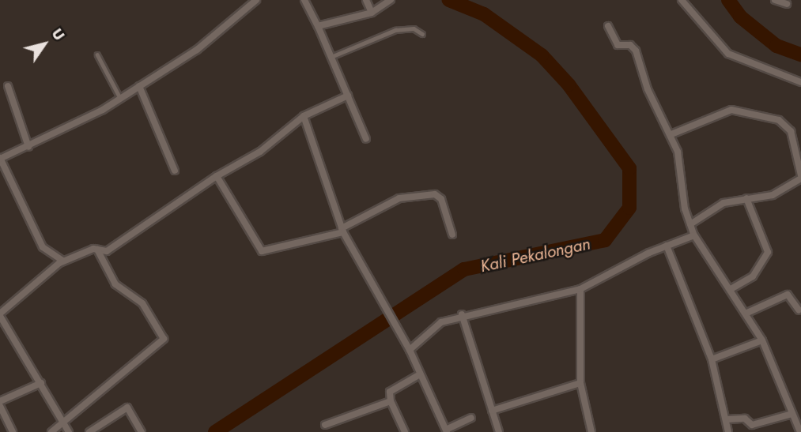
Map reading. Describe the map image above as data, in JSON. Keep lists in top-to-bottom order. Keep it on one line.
{"water":["Kali Pekalongan"],"north":"top right"}
